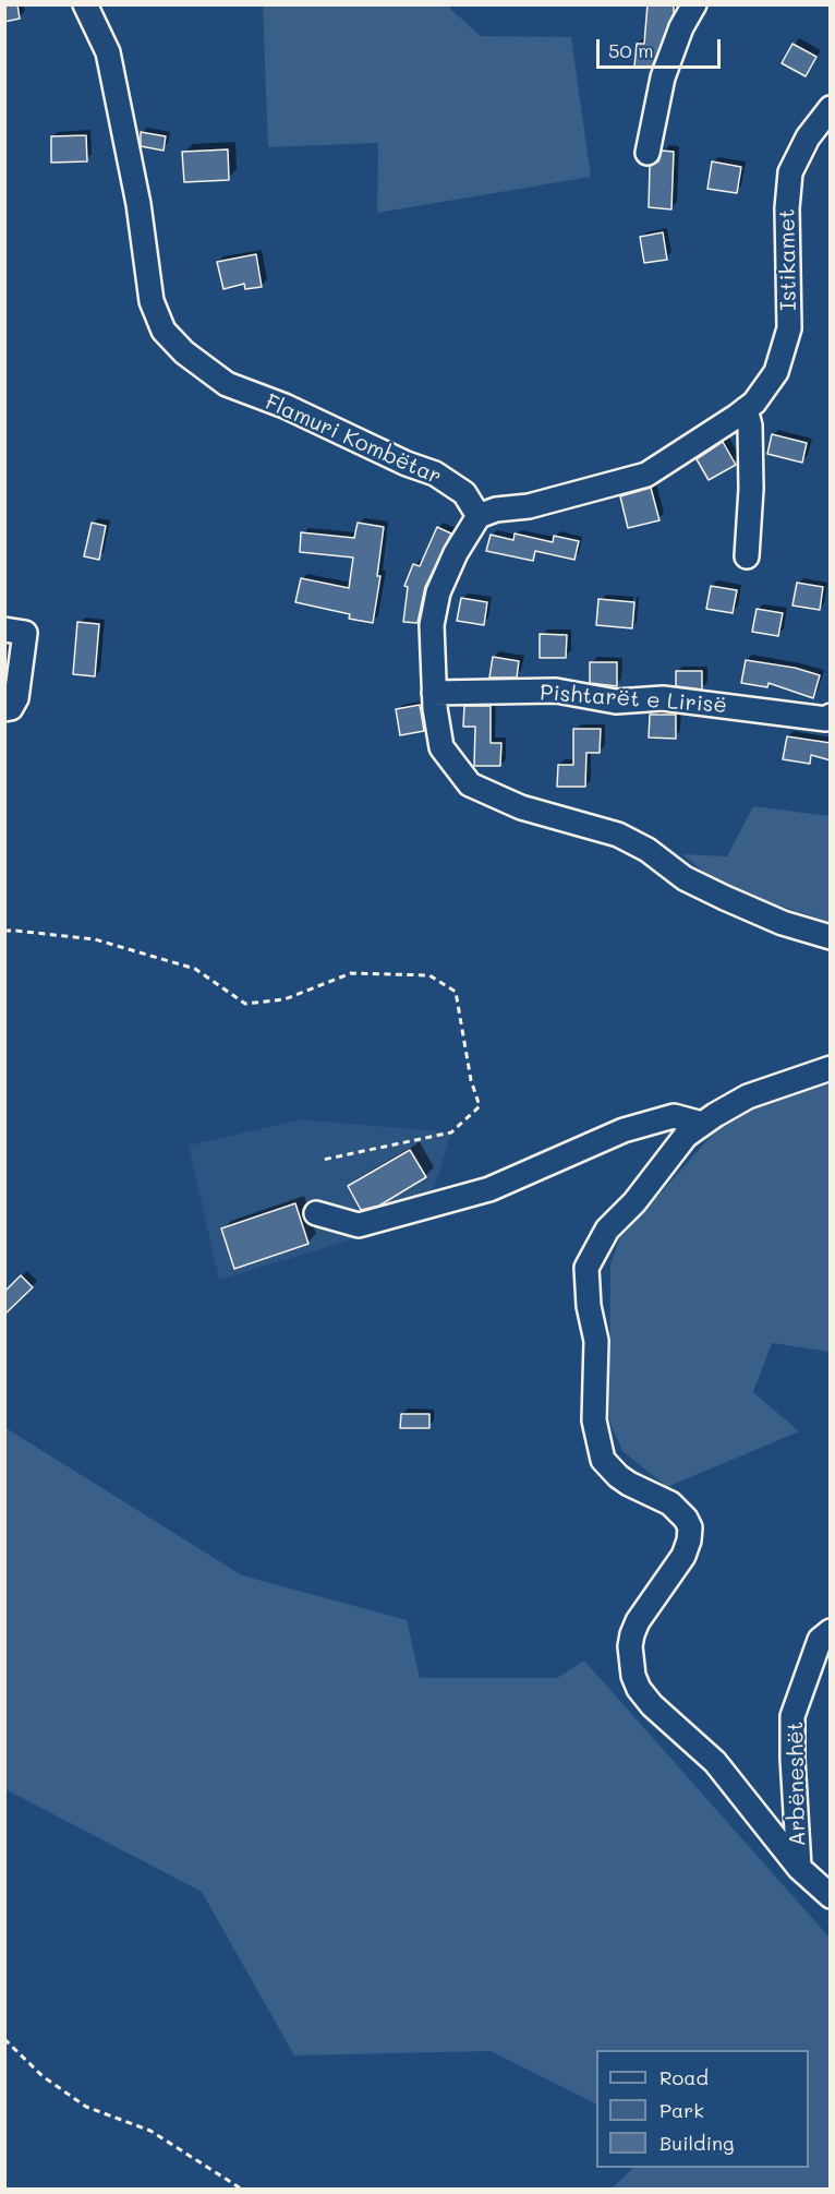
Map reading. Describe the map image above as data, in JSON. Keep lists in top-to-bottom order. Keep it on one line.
{"streets":{"street":["Istikamet","Flamuri Kombëtar","Pishtarët e Lirisë","Arbëneshët"]},"crossings":[["Istikamet","Flamuri Kombëtar"]],"legend":["Road","Park","Building"],"scale_bar":"50 m"}
